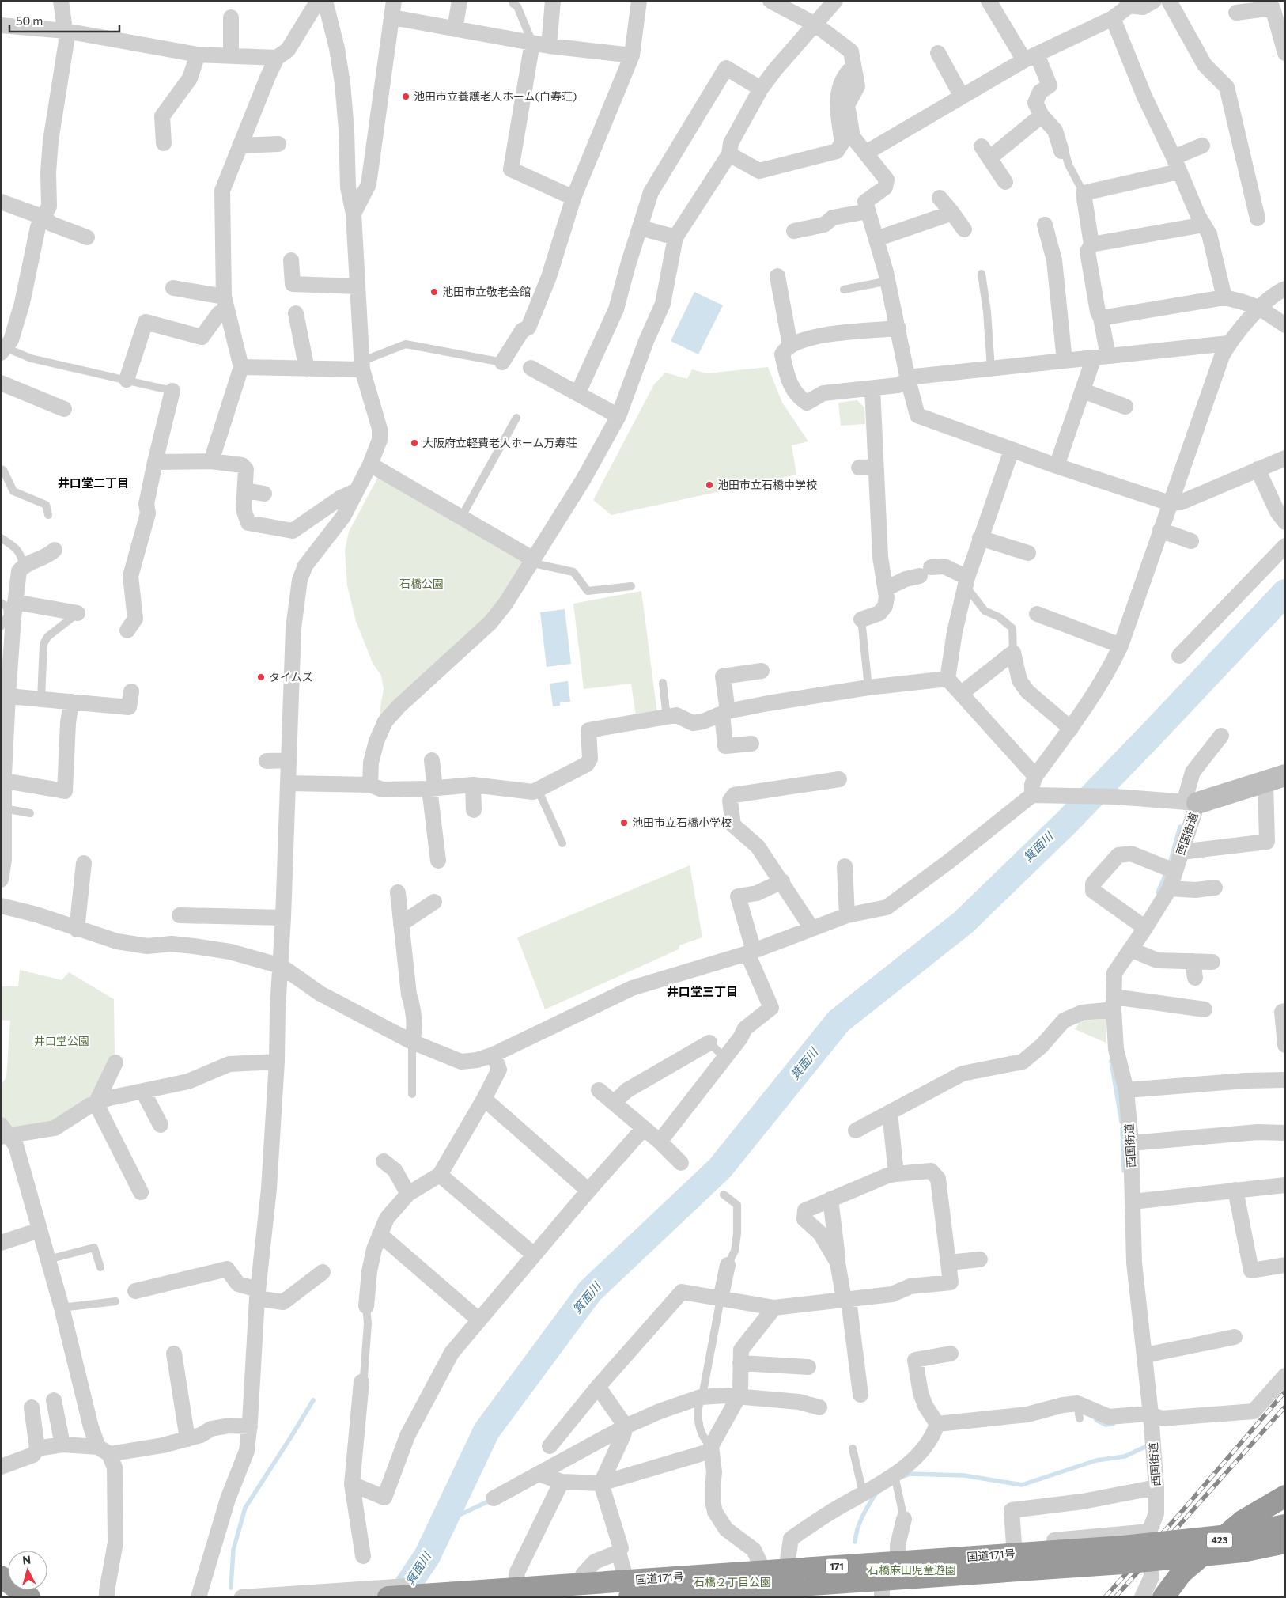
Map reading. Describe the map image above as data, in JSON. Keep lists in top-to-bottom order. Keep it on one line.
{"streets":{"highway":["423","国道171号","171"],"street":["西国街道"]},"districts":["井口堂二丁目","井口堂三丁目"],"water":["箕面川"],"parks":["石橋公園","井口堂公園","石橋麻田児童遊園","石橋２丁目公園"],"places":["池田市立養護老人ホーム(白寿荘)","池田市立敬老会館","大阪府立軽費老人ホーム万寿荘","池田市立石橋中学校","タイムズ","池田市立石橋小学校"],"scale_bar":"50 m","north":"top"}
